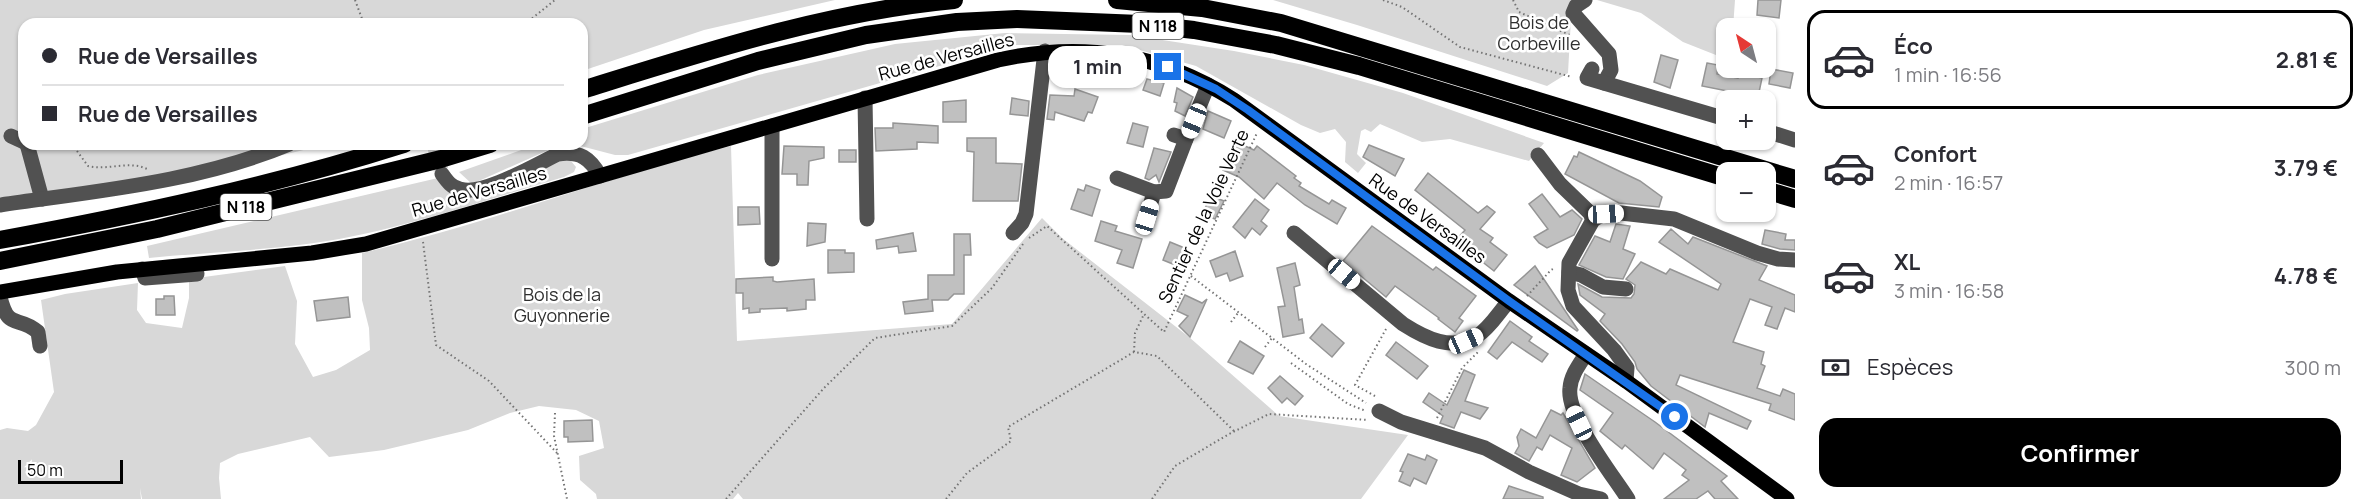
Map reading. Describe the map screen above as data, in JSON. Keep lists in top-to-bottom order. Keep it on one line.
{"streets":{"highway":["N 118"],"main road":["Rue de Versailles"],"path":["Sentier de la Voie Verte"]},"crossings":[["Rue de Versailles","Sentier de la Voie Verte"]],"parks":["Bois de Corbeville","Bois de la Guyonnerie"],"scale_bar":"50 m","north":"top left","page":{"list":[{"name":"Éco","note":"1 min · 16:56","value":"2.81 €"},{"name":"Confort","note":"2 min · 16:57","value":"3.79 €"},{"name":"XL","note":"3 min · 16:58","value":"4.78 €"}],"map_buttons":["+","−"],"banner":["Rue de Versailles","Rue de Versailles"],"bubble":"1 min","pay":["Espèces","300 m"],"buttons":"Confirmer","scale":"50 m"}}
